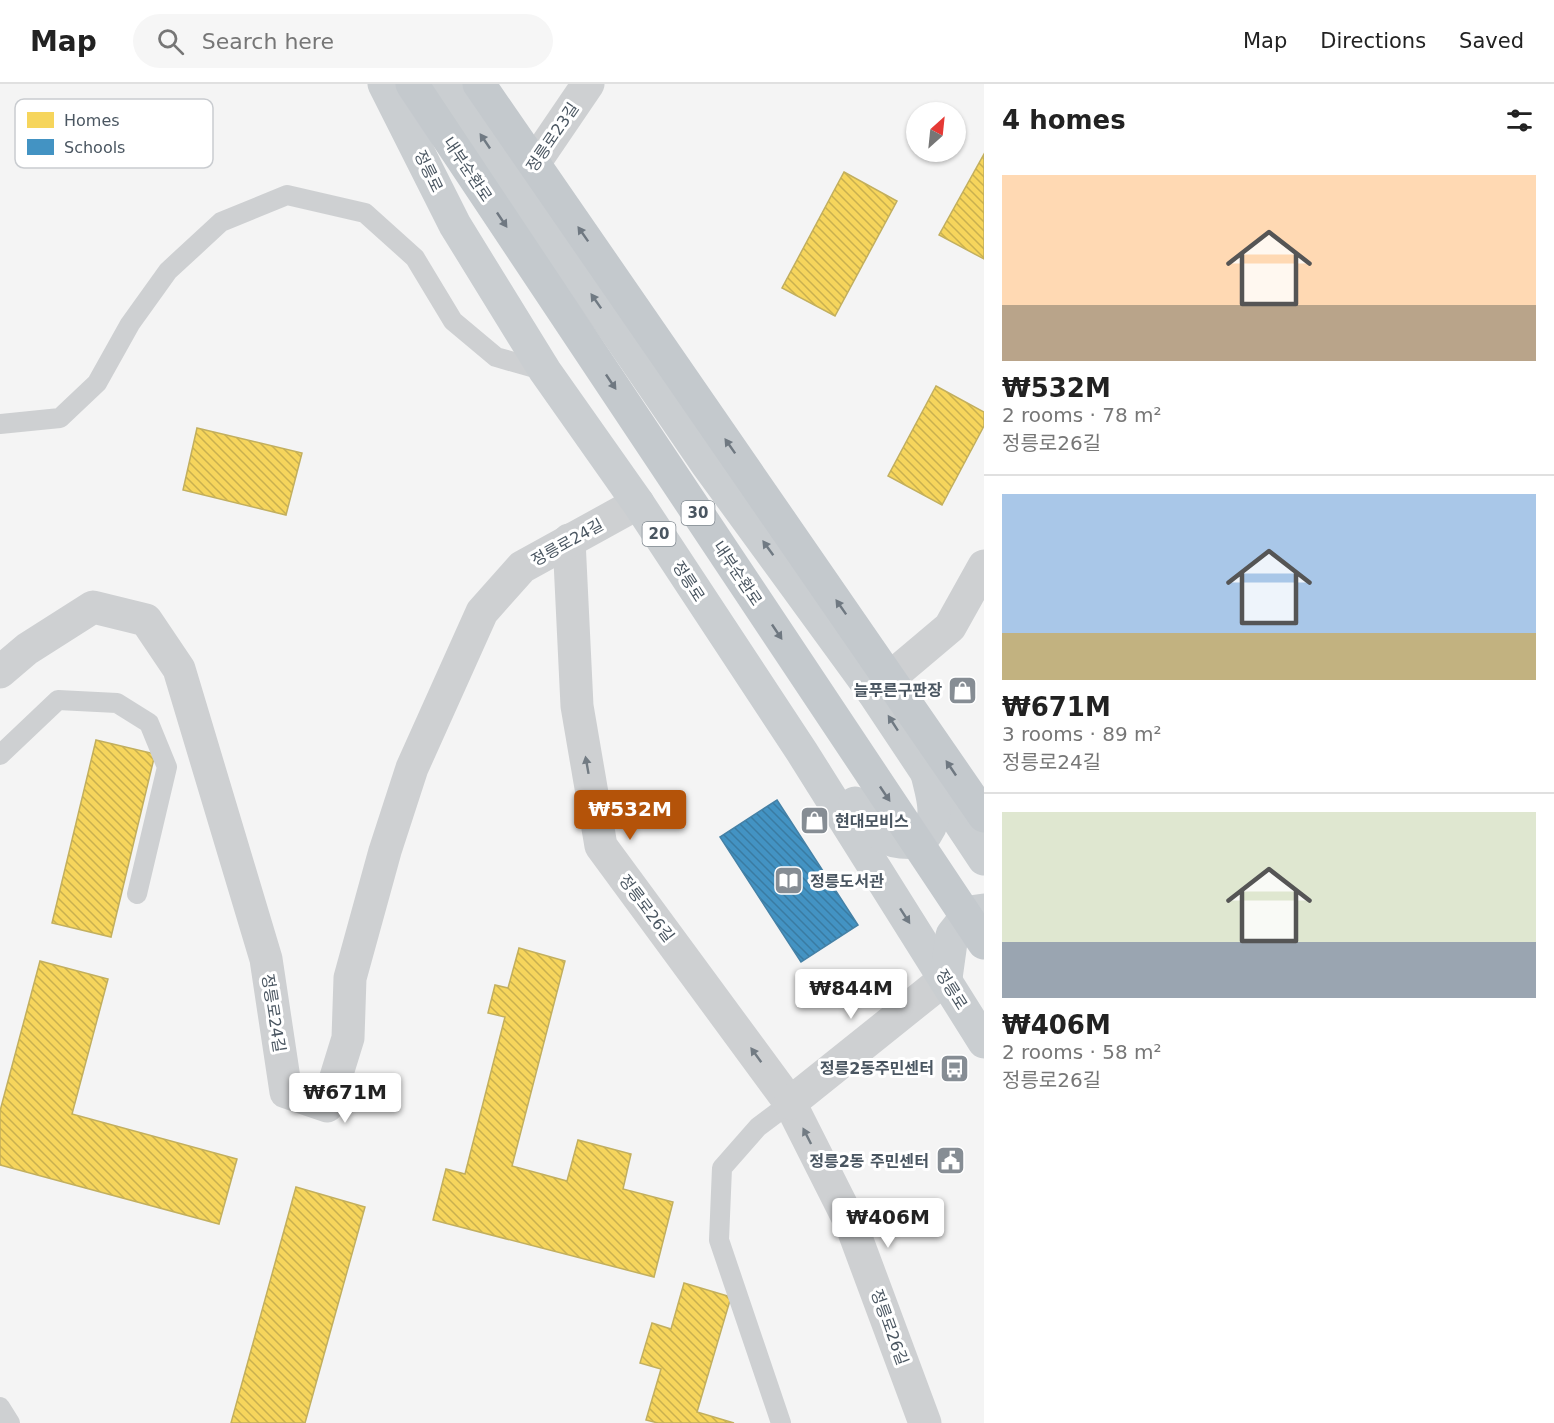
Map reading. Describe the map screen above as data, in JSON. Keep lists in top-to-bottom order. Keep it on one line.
{"streets":{"highway":["내부순환로","30"],"main road":["정릉로","20"],"street":["정릉로23길","정릉로24길","정릉로26길"]},"crossings":[["내부순환로","정릉로"],["정릉로","정릉로24길"],["정릉로24길","정릉로26길"]],"one_way":["정릉로26길"],"places":{"shop":["늘푸른구판장","현대모비스"],"library":["정릉도서관"],"bus stop":["정릉2동주민센터"],"public building":["정릉2동 주민센터"]},"legend":["Homes","Schools"],"north":"top right","page":{"header":"Map","search":"Search here","nav":["Map","Directions","Saved"],"heading":"4 homes","list":[{"name":"₩532M","note":"2 rooms · 78 m² · 정릉로26길"},{"name":"₩671M","note":"3 rooms · 89 m² · 정릉로24길"},{"name":"₩406M","note":"2 rooms · 58 m² · 정릉로26길"}],"price":["₩532M","₩844M","₩671M","₩406M"]}}
